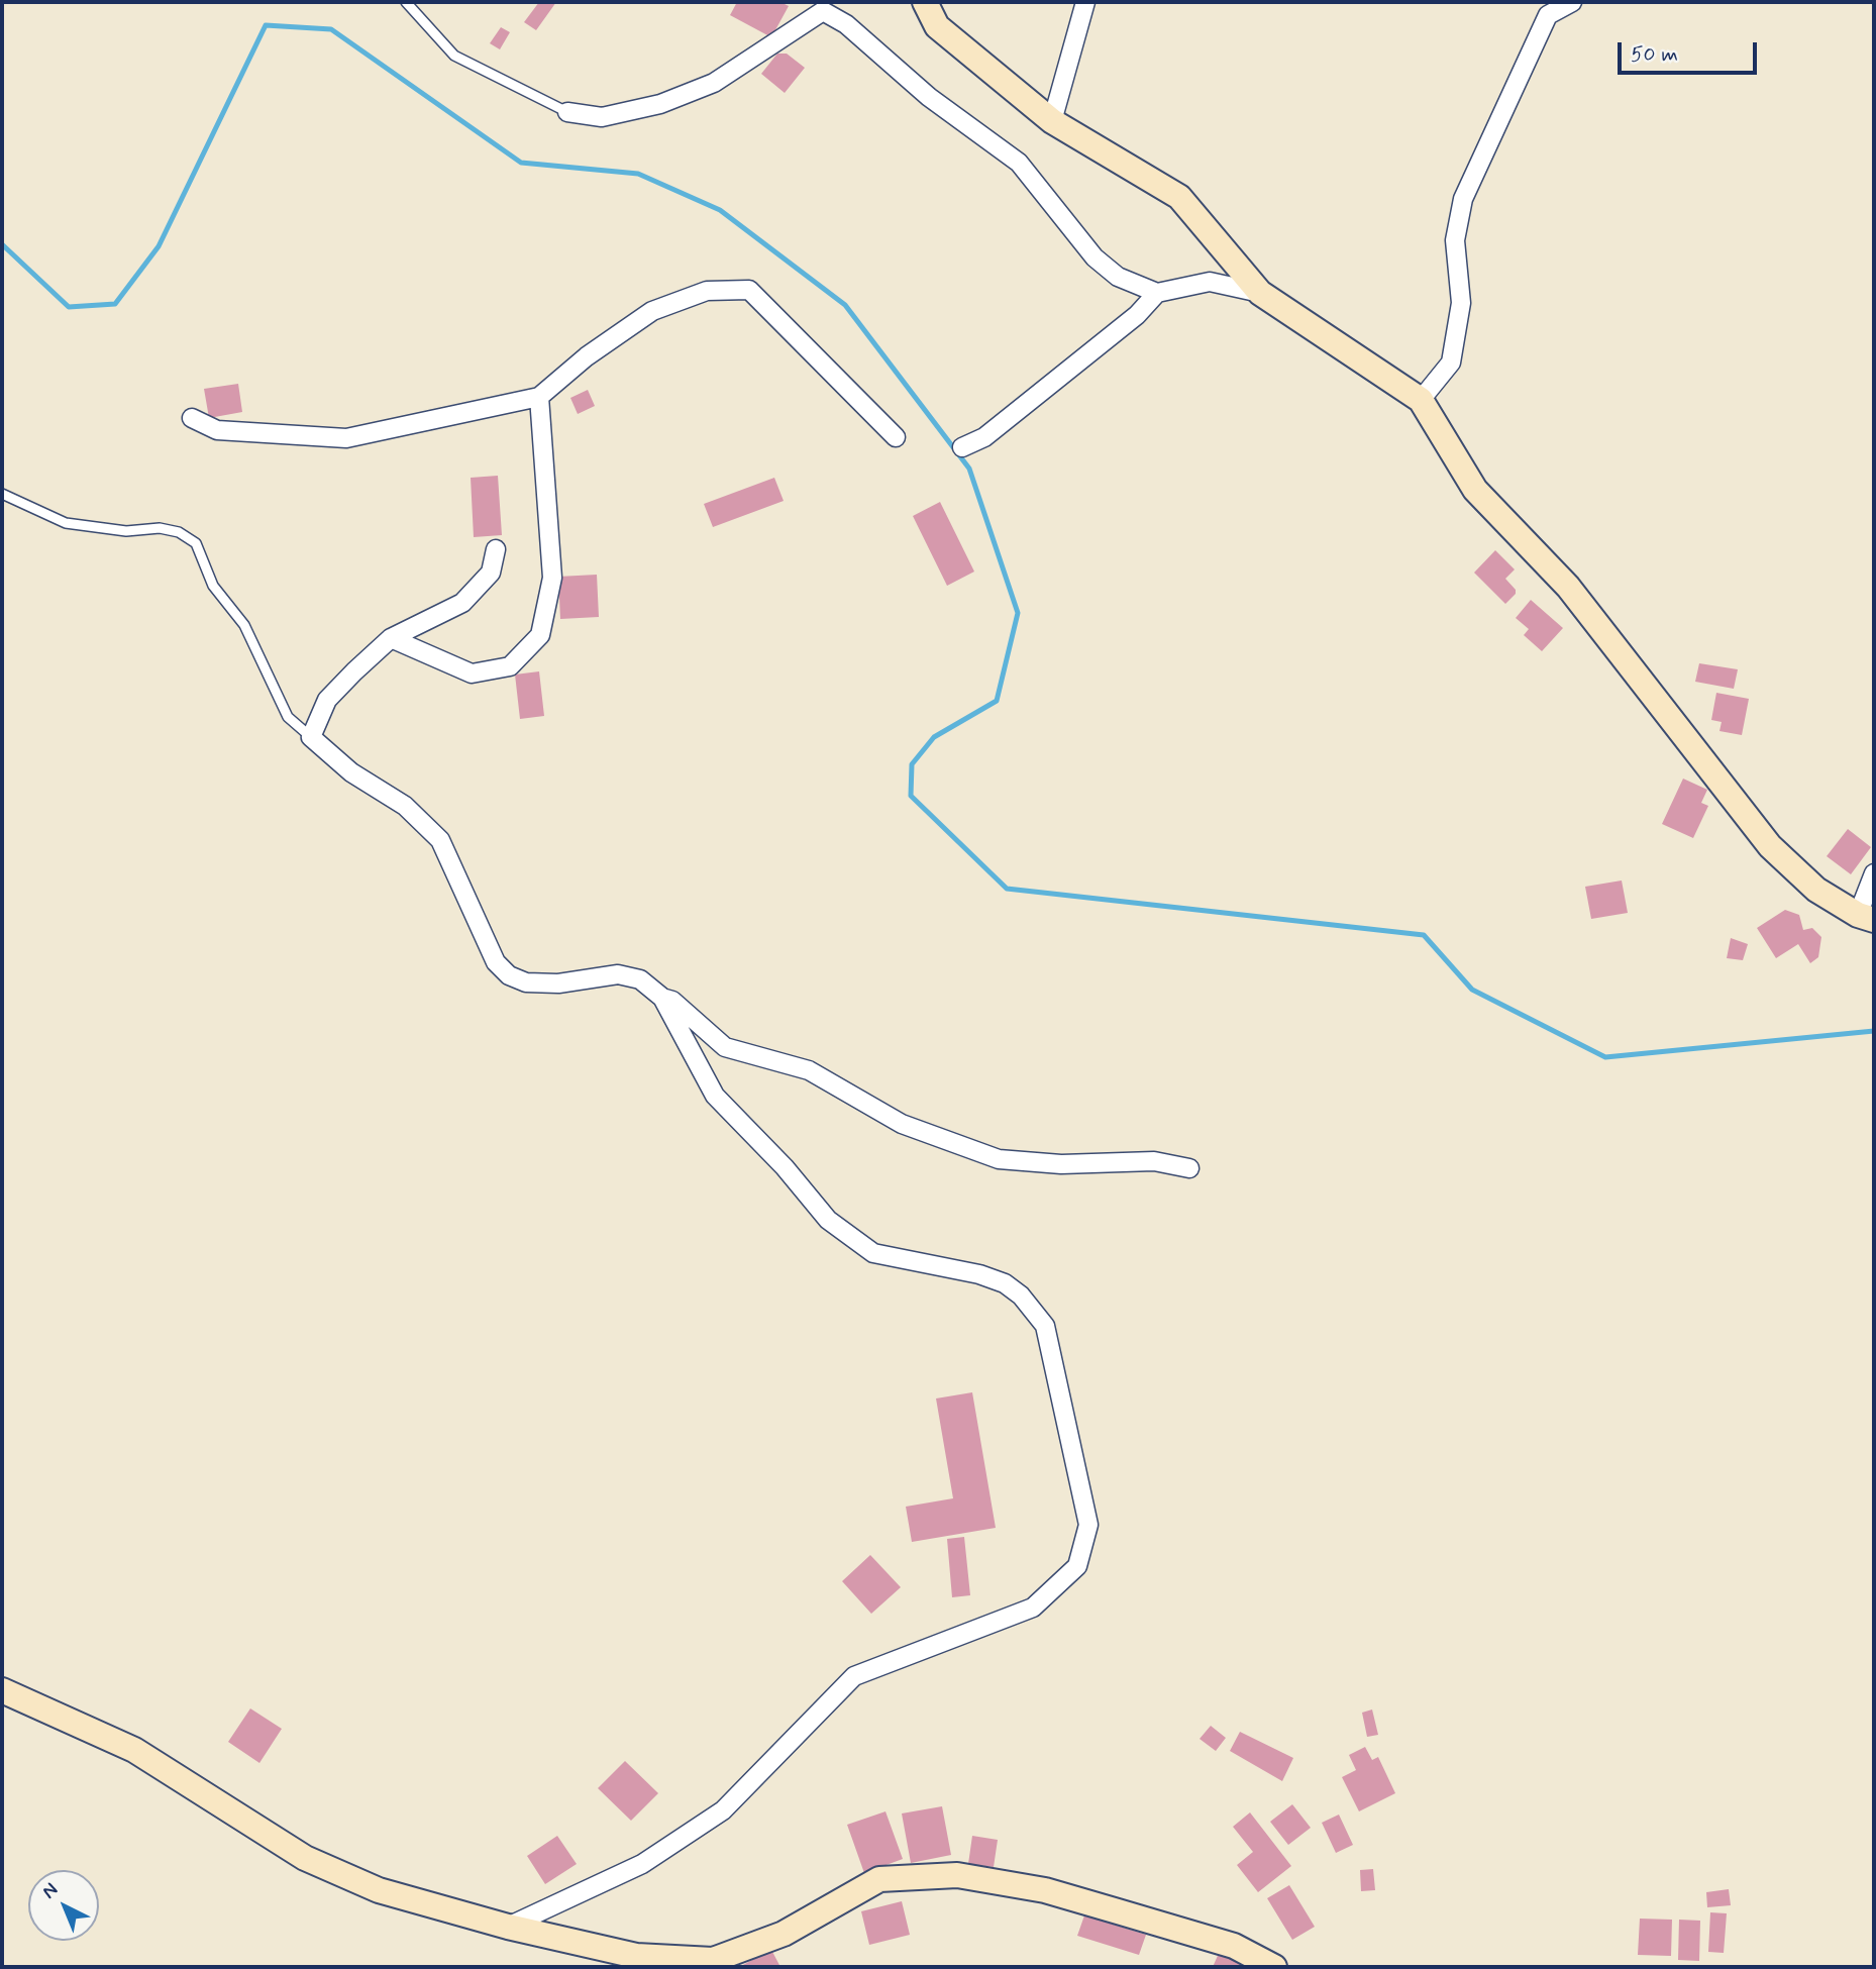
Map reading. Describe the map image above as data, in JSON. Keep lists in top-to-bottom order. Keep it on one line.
{"scale_bar":"50 m","north":"top left"}
